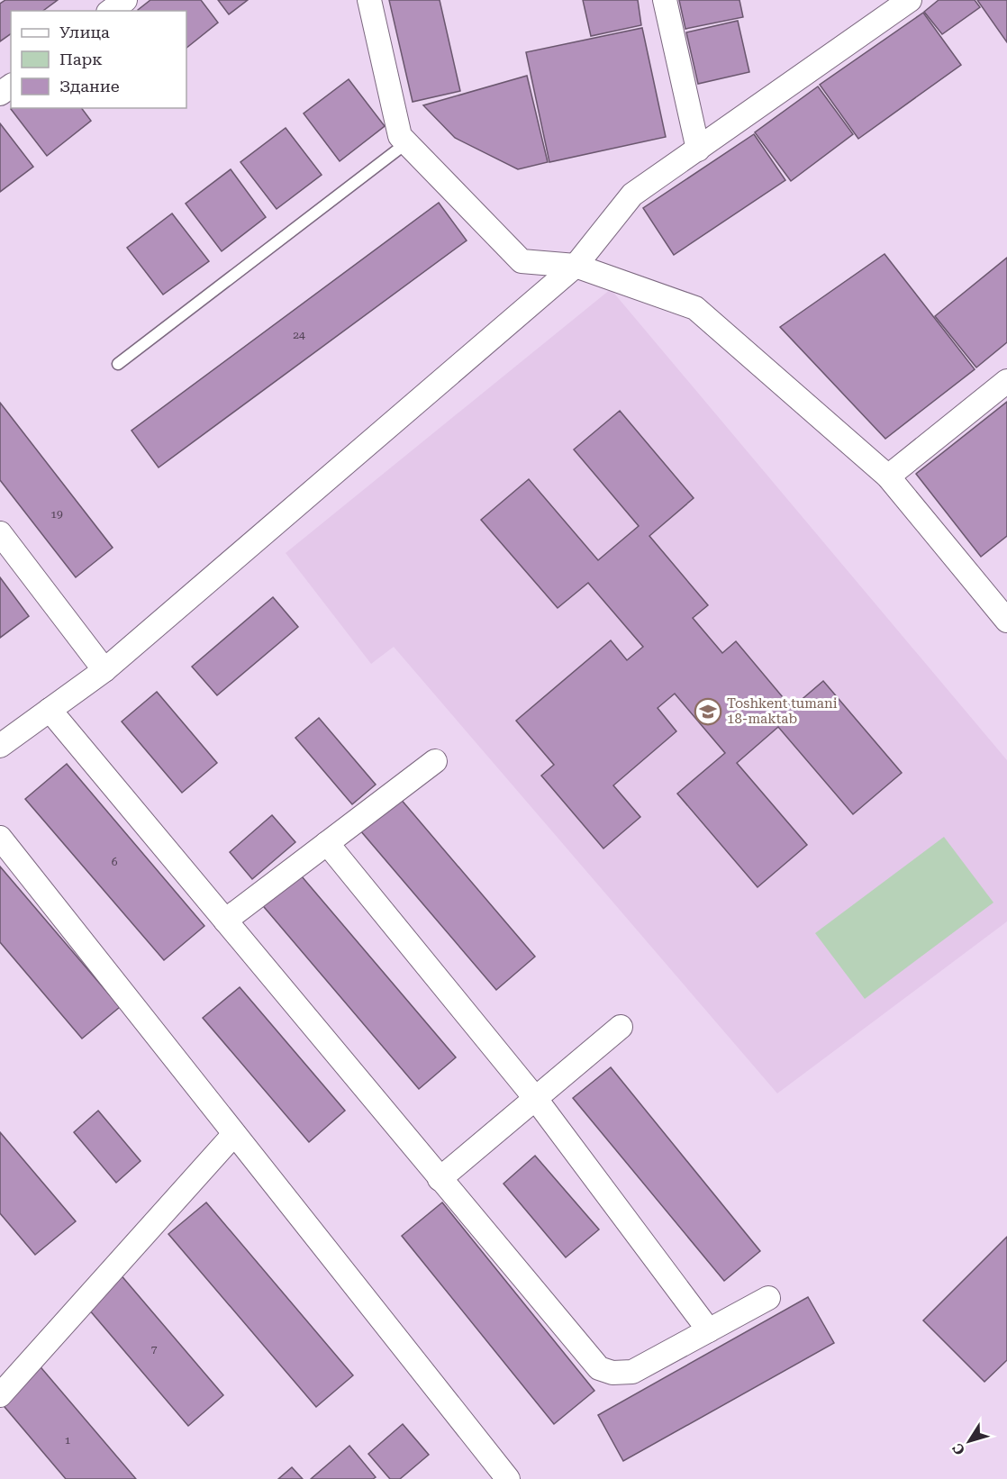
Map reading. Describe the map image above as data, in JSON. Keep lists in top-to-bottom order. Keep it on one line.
{"places":{"school or university":["Toshkent tumani 18-maktab"]},"house_numbers":["24","19","6","7","1"],"legend":["Улица","Парк","Здание"],"north":"bottom left"}
